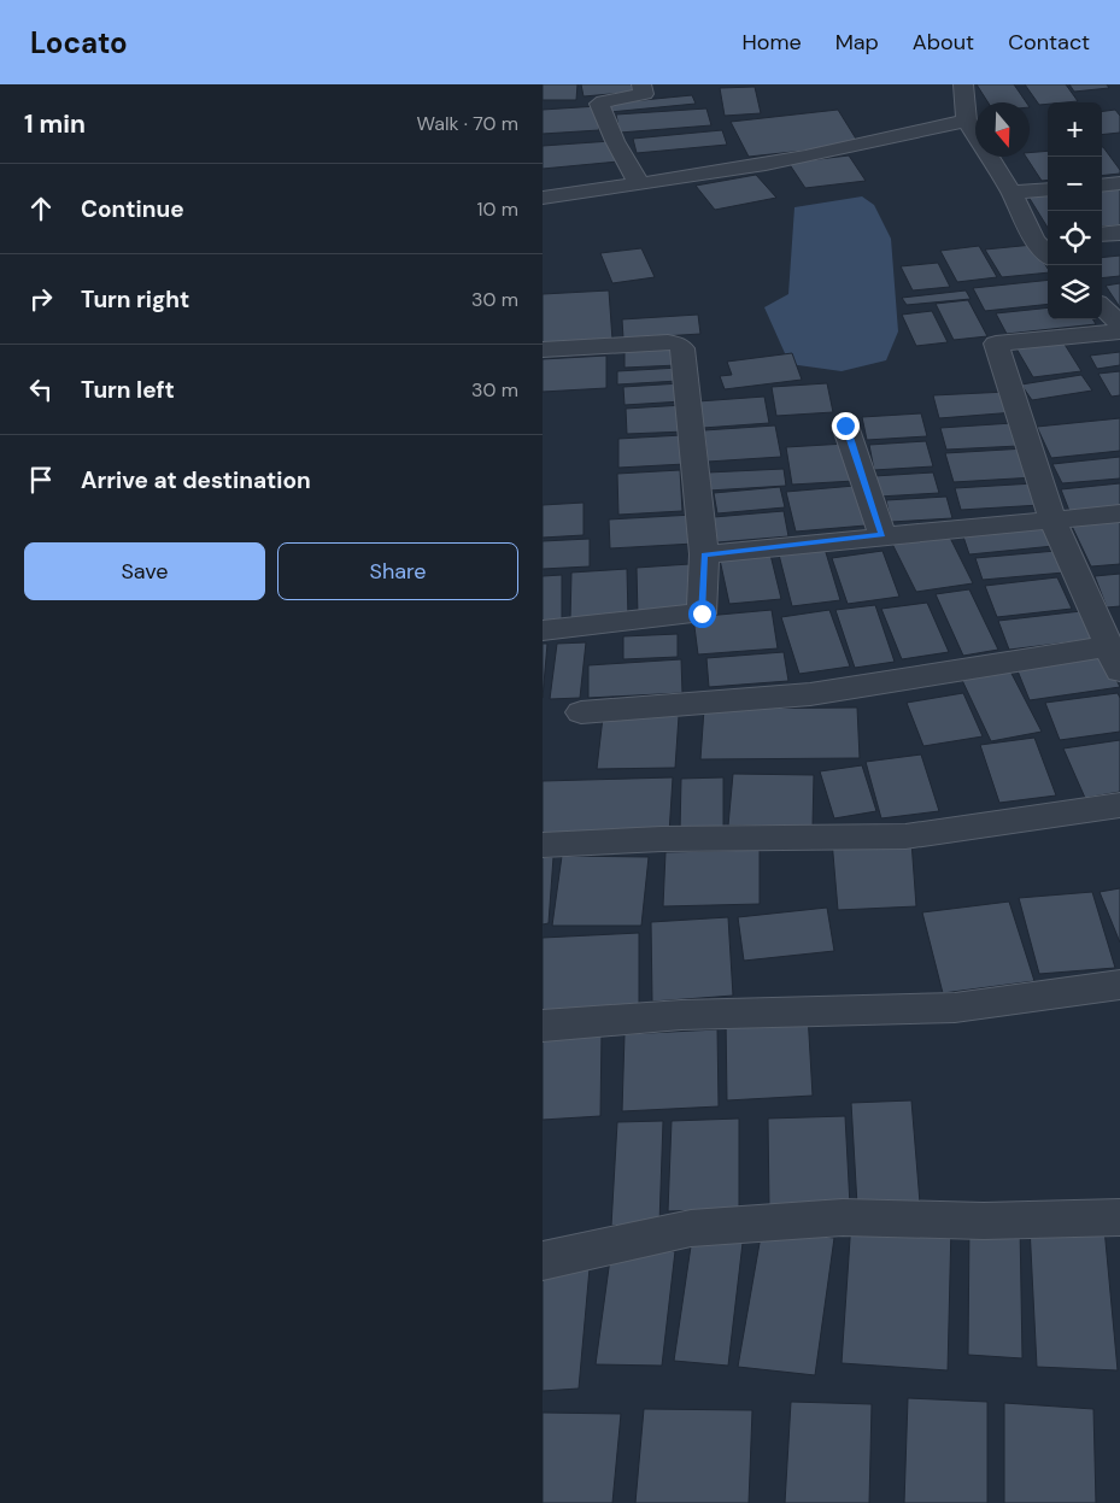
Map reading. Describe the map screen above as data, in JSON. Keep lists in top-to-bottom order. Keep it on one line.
{"north":"bottom","page":{"header":"Locato","nav":["Home","Map","About","Contact"],"heading":["1 min","Walk · 70 m"],"map_buttons":["+","−"],"list":[["Continue","10 m"],["Turn right","30 m"],["Turn left","30 m"],"Arrive at destination"],"buttons":["Save","Share"]}}
